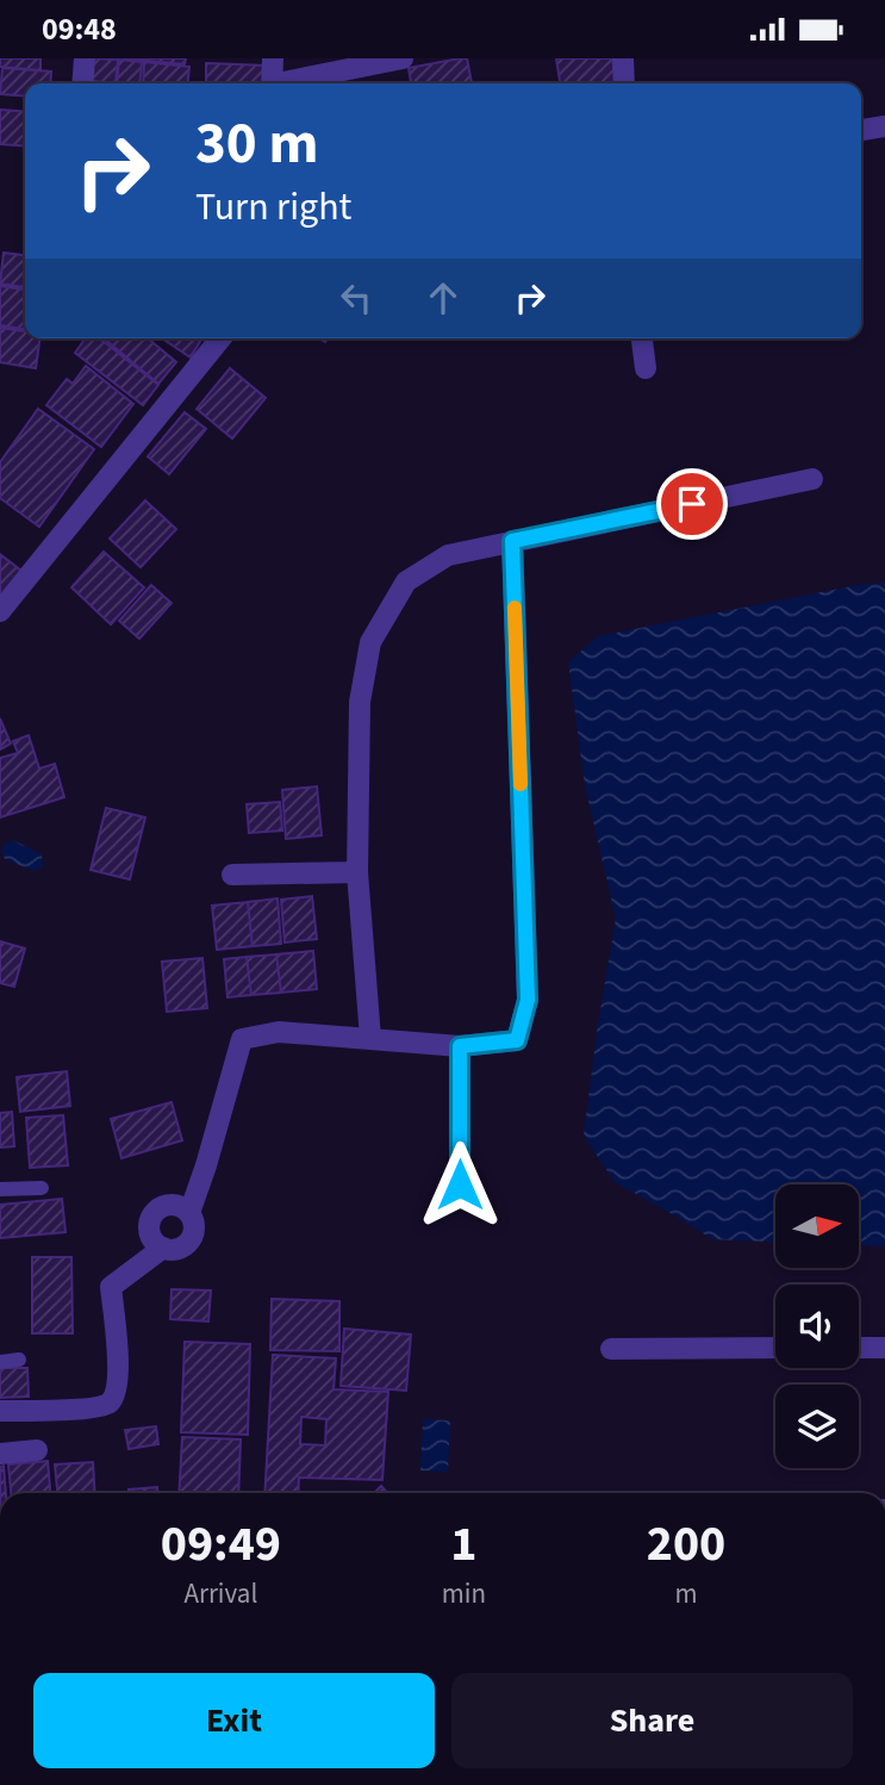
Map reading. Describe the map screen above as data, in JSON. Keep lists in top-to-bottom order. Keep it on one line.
{"north":"right","page":{"status":"09:48","turn":["30 m","Turn right"],"eta":["09:49","Arrival","1","min","200","m"],"buttons":["Exit","Share"]}}
